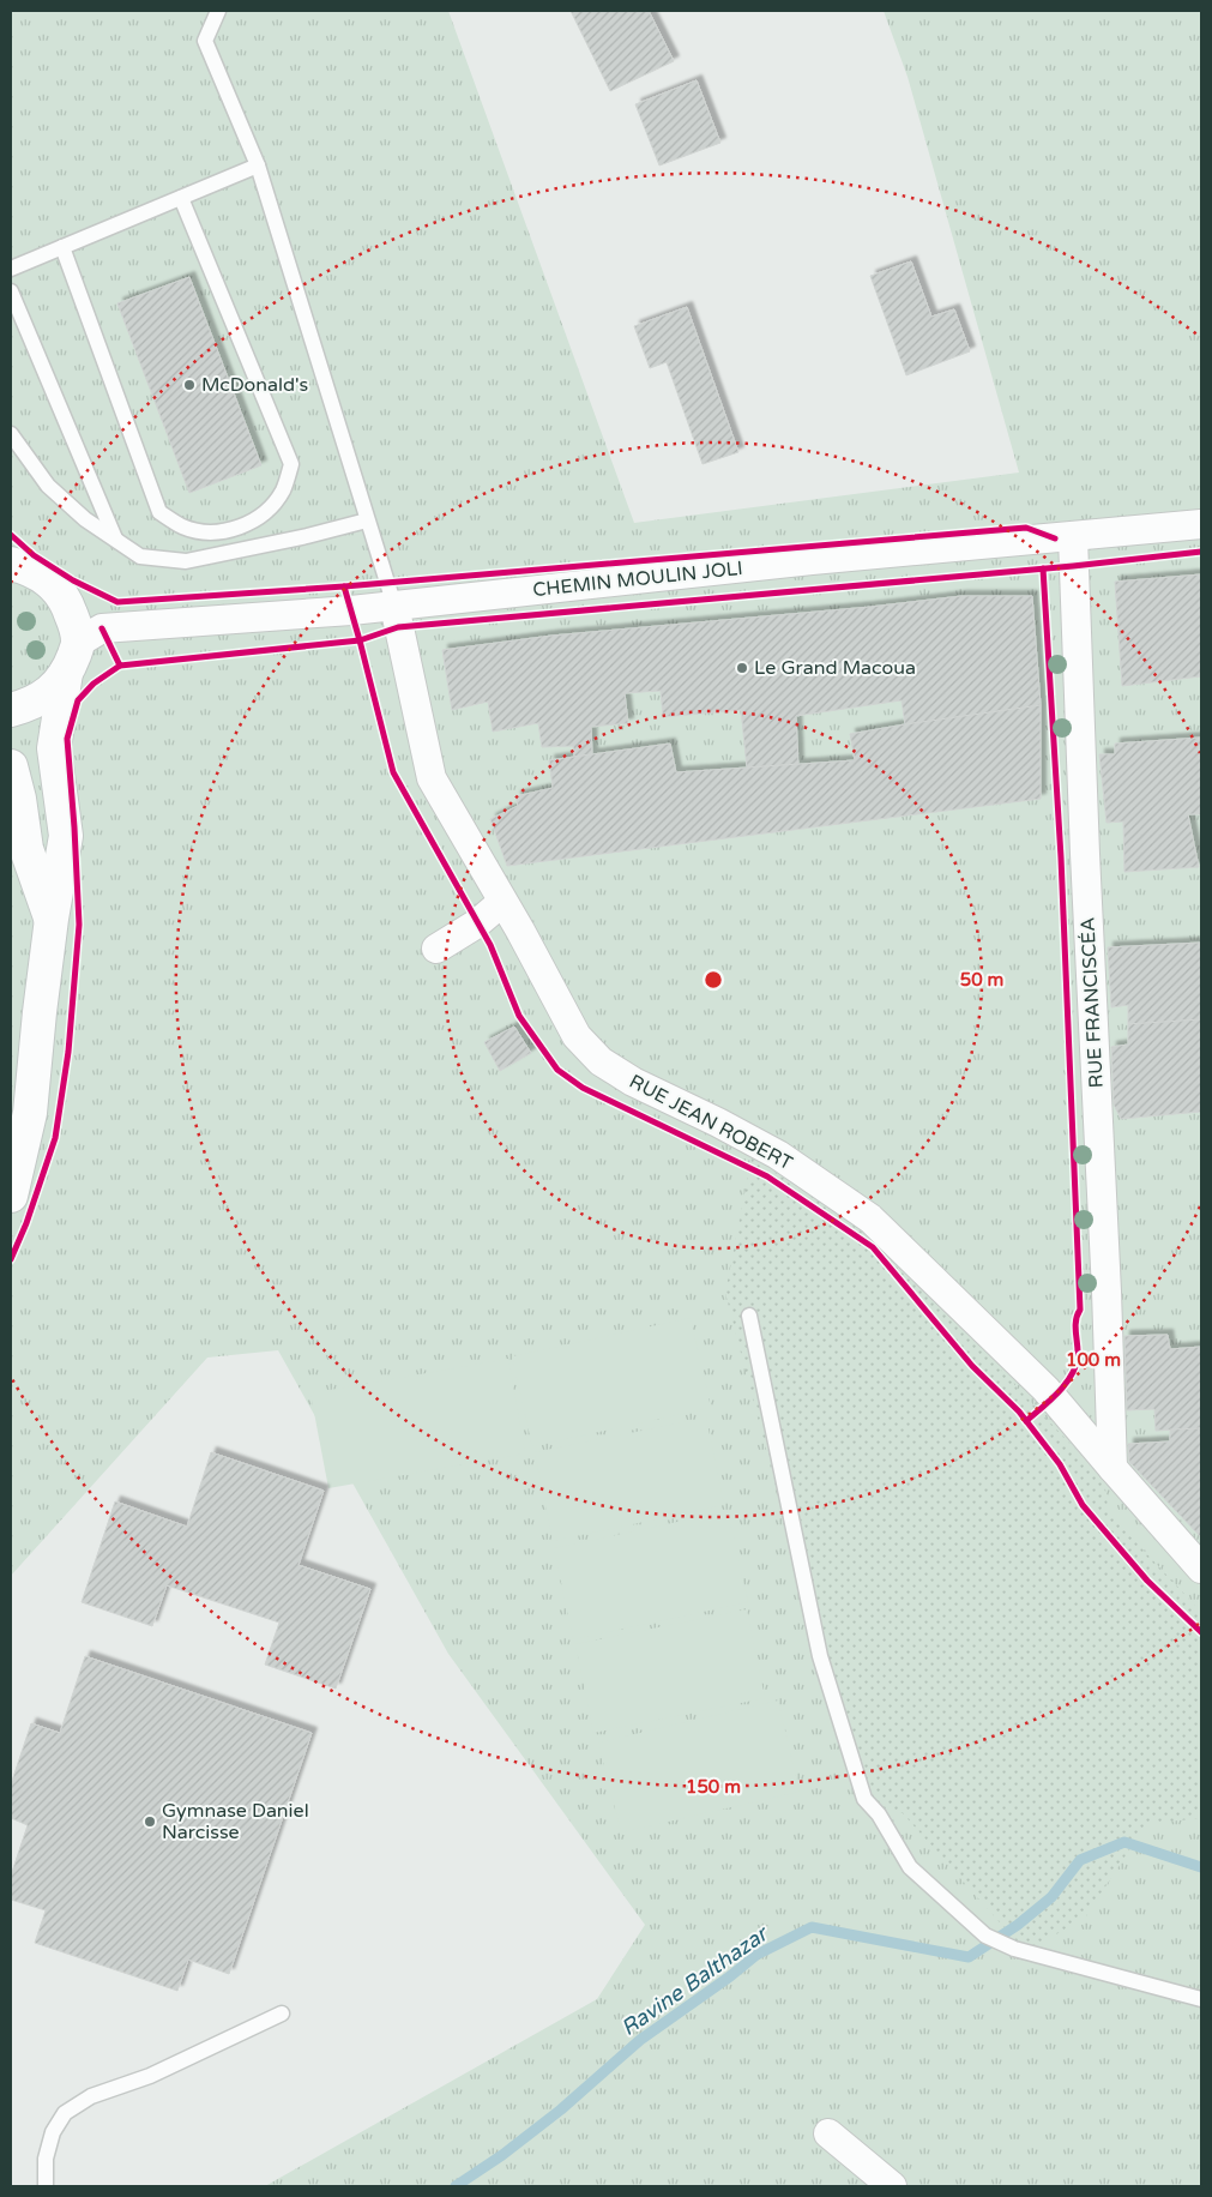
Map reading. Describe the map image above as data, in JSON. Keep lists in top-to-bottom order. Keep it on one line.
{"streets":{"street":["CHEMIN MOULIN JOLI","RUE FRANCISCÉA","RUE JEAN ROBERT"]},"crossings":[["CHEMIN MOULIN JOLI","RUE FRANCISCÉA"],["CHEMIN MOULIN JOLI","RUE JEAN ROBERT"],["RUE FRANCISCÉA","RUE JEAN ROBERT"]],"water":["Ravine Balthazar"],"places":["McDonald's","Le Grand Macoua","Gymnase Daniel Narcisse"],"rings":["50 m","100 m","150 m"]}
